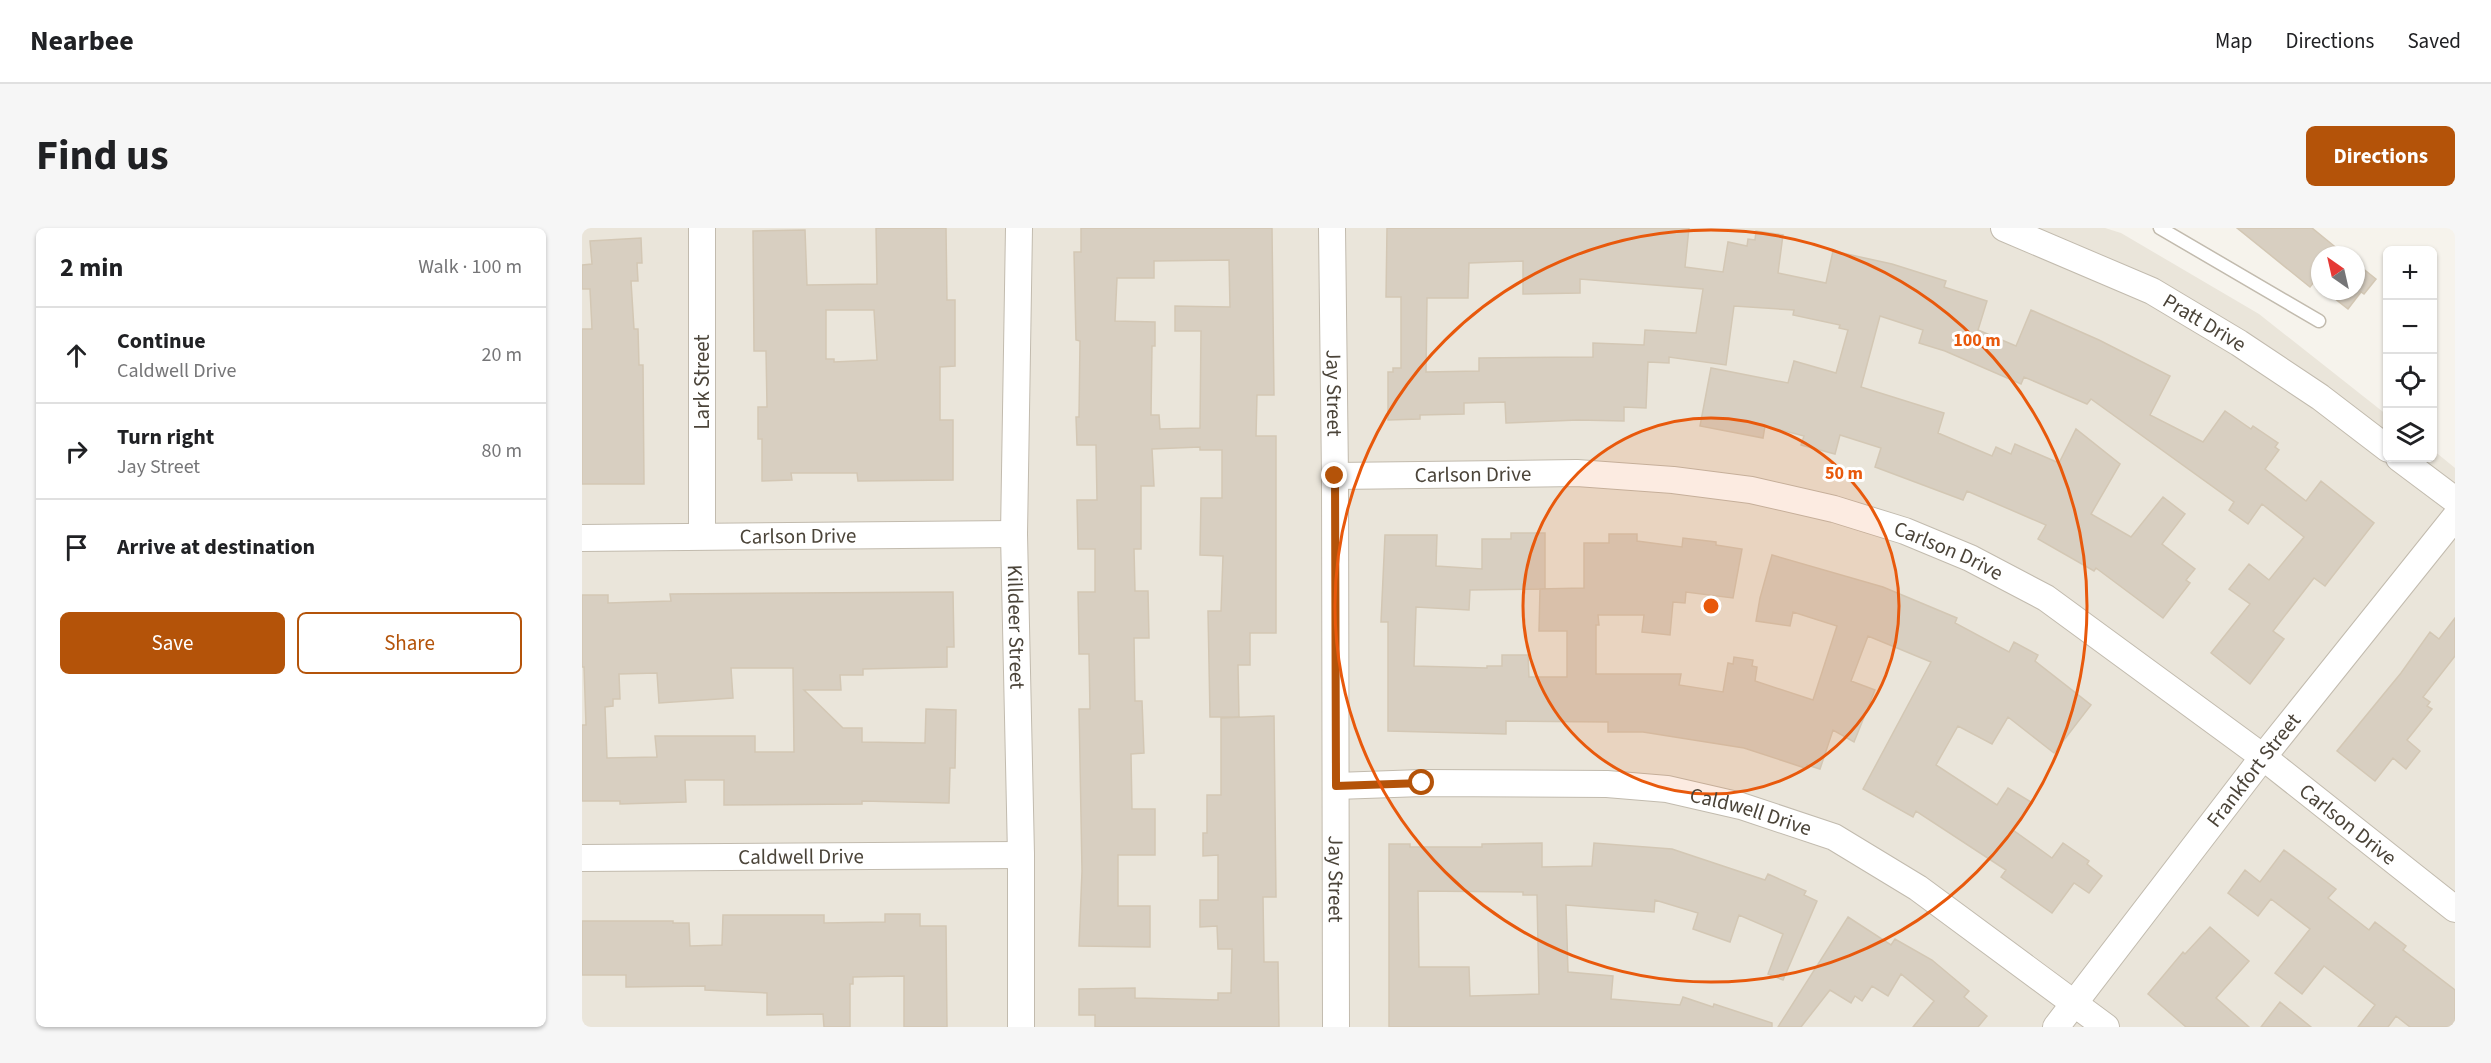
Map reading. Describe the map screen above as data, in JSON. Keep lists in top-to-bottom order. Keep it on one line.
{"streets":{"street":["Pratt Drive","Lark Street","Jay Street","Carlson Drive","Killdeer Street","Frankfort Street","Caldwell Drive"]},"crossings":[["Lark Street","Carlson Drive"],["Jay Street","Carlson Drive"],["Jay Street","Caldwell Drive"],["Carlson Drive","Killdeer Street"],["Carlson Drive","Frankfort Street"],["Killdeer Street","Caldwell Drive"],["Frankfort Street","Caldwell Drive"]],"north":"top left","page":{"header":"Nearbee","nav":["Map","Directions","Saved"],"title":"Find us","buttons":["Directions",["Save","Share"]],"heading":["2 min","Walk · 100 m"],"map_buttons":["+","−"],"list":[["Continue","Caldwell Drive","20 m"],["Turn right","Jay Street","80 m"],"Arrive at destination"]},"rings":["100 m","50 m"]}
